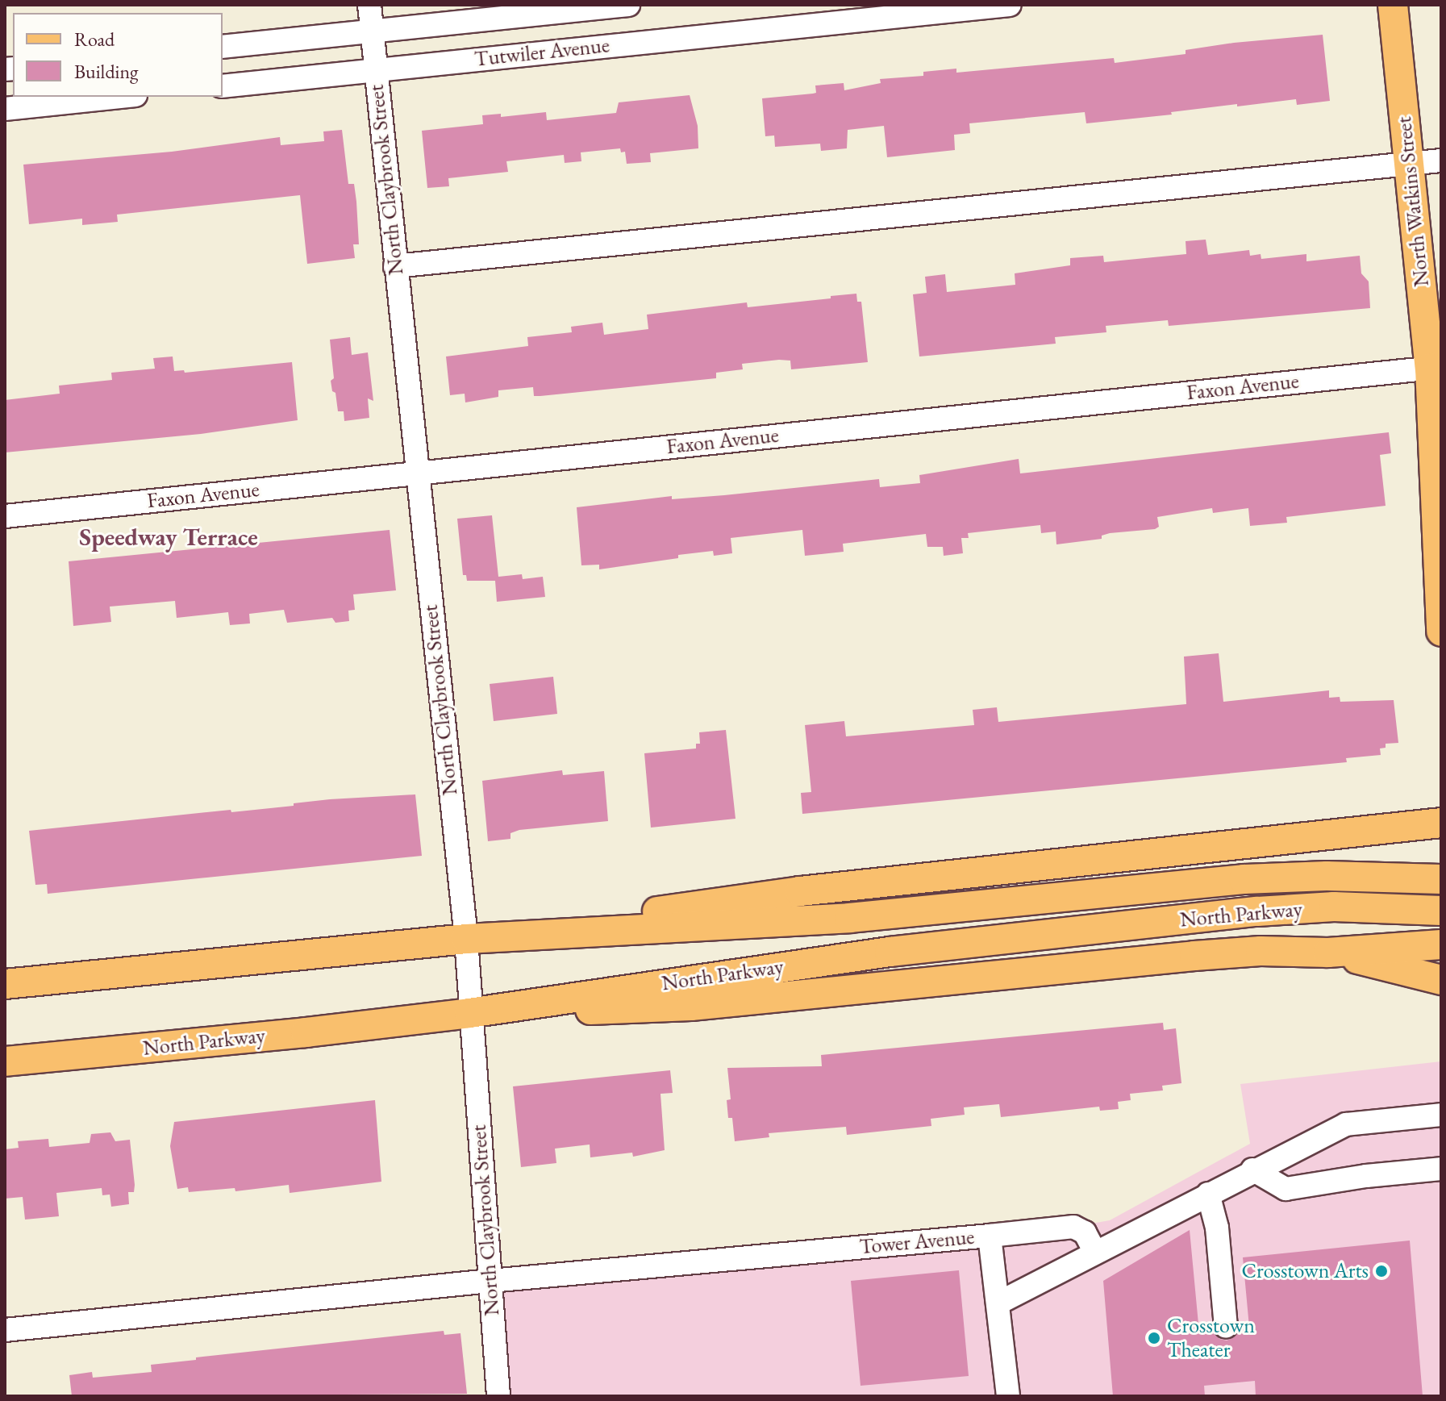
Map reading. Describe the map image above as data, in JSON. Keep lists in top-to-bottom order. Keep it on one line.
{"streets":{"main road":["North Watkins Street","North Parkway"],"street":["Tutwiler Avenue","North Claybrook Street","Faxon Avenue","Tower Avenue"]},"crossings":[["Tutwiler Avenue","North Claybrook Street"],["North Claybrook Street","Faxon Avenue"],["North Claybrook Street","North Parkway"],["North Claybrook Street","Tower Avenue"],["North Watkins Street","Faxon Avenue"]],"districts":["Speedway Terrace"],"places":["Crosstown Arts","Crosstown Theater"],"legend":["Road","Building"]}
